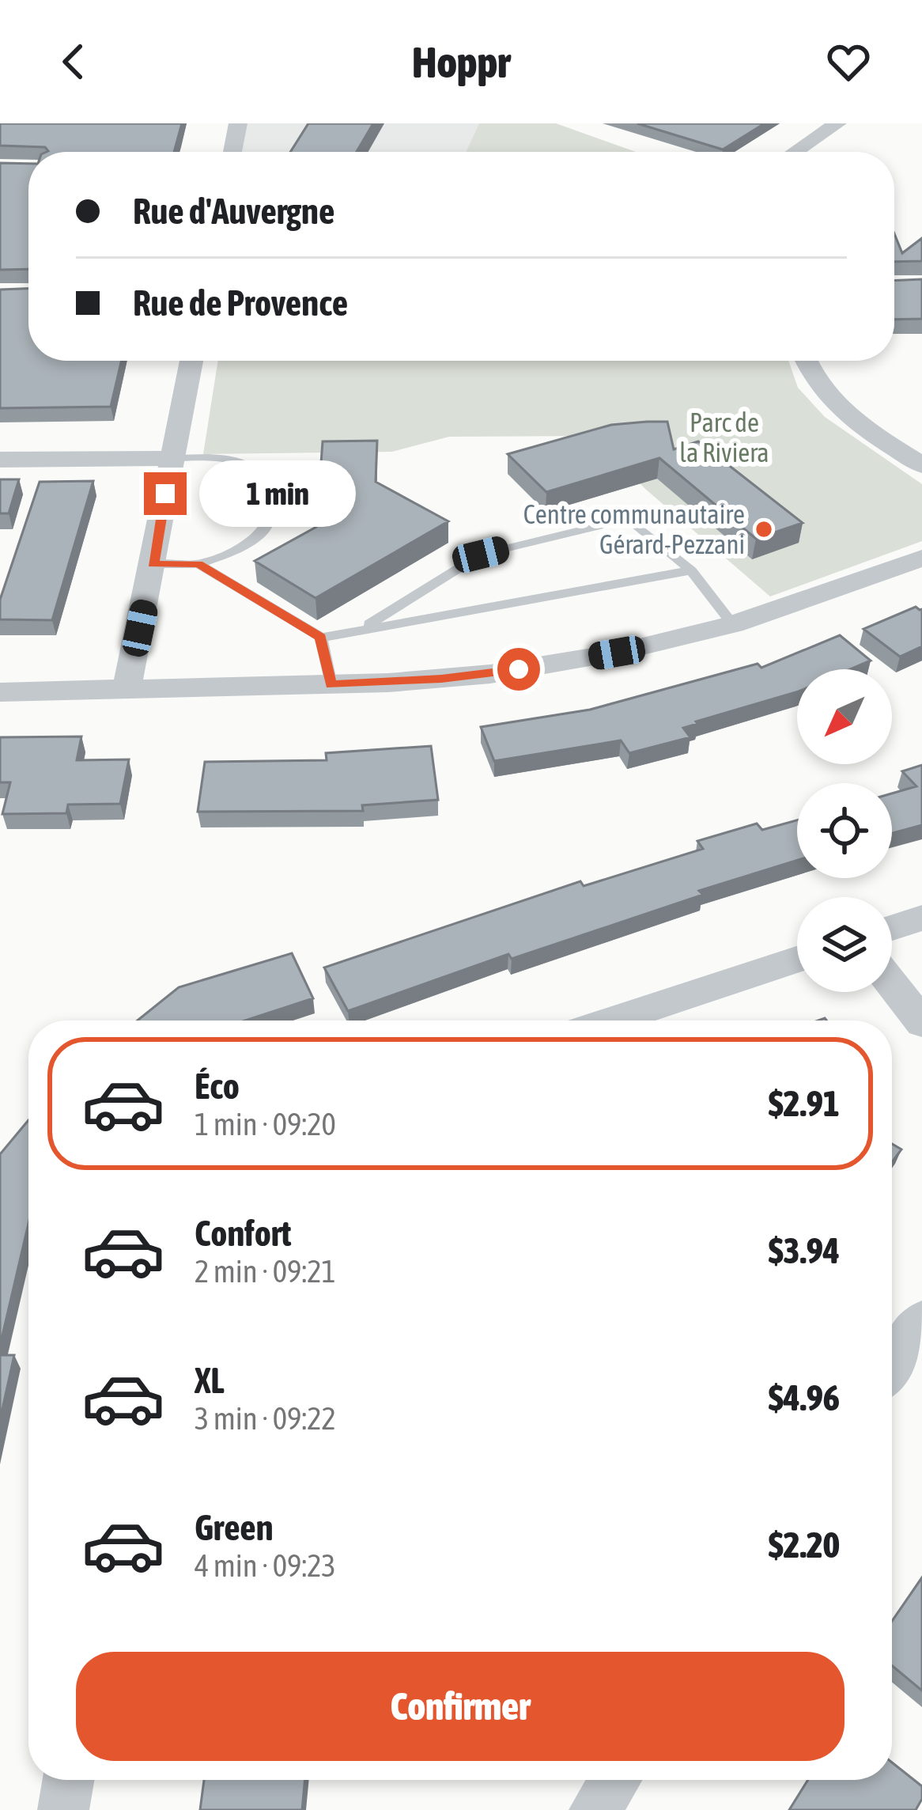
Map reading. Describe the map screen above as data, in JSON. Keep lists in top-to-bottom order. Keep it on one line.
{"parks":["Parc de la Riviera"],"places":["Centre communautaire Gérard-Pezzani"],"north":"bottom left","page":{"header":"Hoppr","banner":["Rue d'Auvergne","Rue de Provence"],"bubble":"1 min","list":[{"name":"Éco","note":"1 min · 09:20","value":"$2.91"},{"name":"Confort","note":"2 min · 09:21","value":"$3.94"},{"name":"XL","note":"3 min · 09:22","value":"$4.96"},{"name":"Green","note":"4 min · 09:23","value":"$2.20"}],"buttons":"Confirmer"}}
